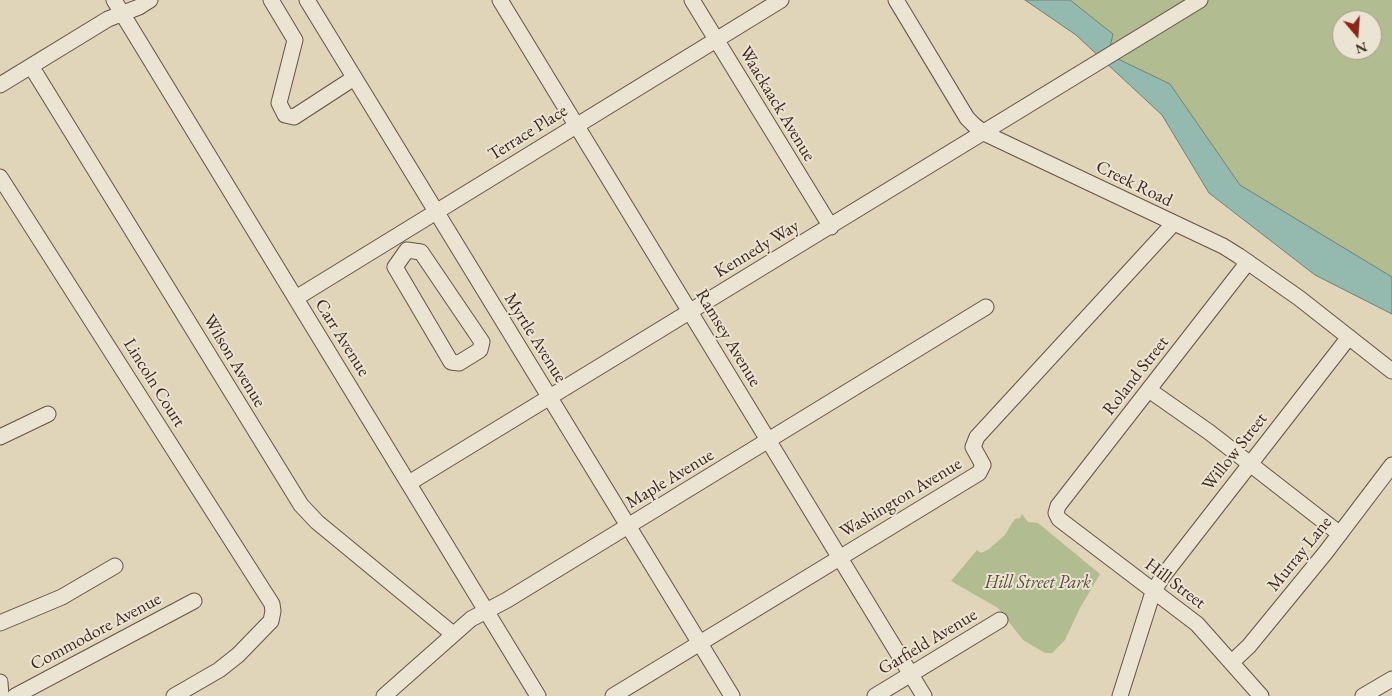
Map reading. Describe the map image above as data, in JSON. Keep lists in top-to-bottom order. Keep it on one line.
{"streets":{"street":["Waackaack Avenue","Terrace Place","Creek Road","Kennedy Way","Carr Avenue","Myrtle Avenue","Ramsey Avenue","Wilson Avenue","Roland Street","Lincoln Court","Willow Street","Maple Avenue","Washington Avenue","Murray Lane","Hill Street","Commodore Avenue","Garfield Avenue"]},"crossings":[["Waackaack Avenue","Terrace Place"],["Waackaack Avenue","Kennedy Way"],["Terrace Place","Carr Avenue"],["Terrace Place","Myrtle Avenue"],["Terrace Place","Ramsey Avenue"],["Creek Road","Kennedy Way"],["Creek Road","Roland Street"],["Creek Road","Willow Street"],["Creek Road","Washington Avenue"],["Kennedy Way","Carr Avenue"],["Kennedy Way","Myrtle Avenue"],["Kennedy Way","Ramsey Avenue"],["Carr Avenue","Maple Avenue"],["Myrtle Avenue","Maple Avenue"],["Myrtle Avenue","Washington Avenue"],["Ramsey Avenue","Maple Avenue"],["Ramsey Avenue","Washington Avenue"],["Ramsey Avenue","Garfield Avenue"],["Wilson Avenue","Maple Avenue"],["Roland Street","Hill Street"],["Willow Street","Hill Street"],["Murray Lane","Hill Street"]],"parks":["Hill Street Park"],"north":"bottom"}
